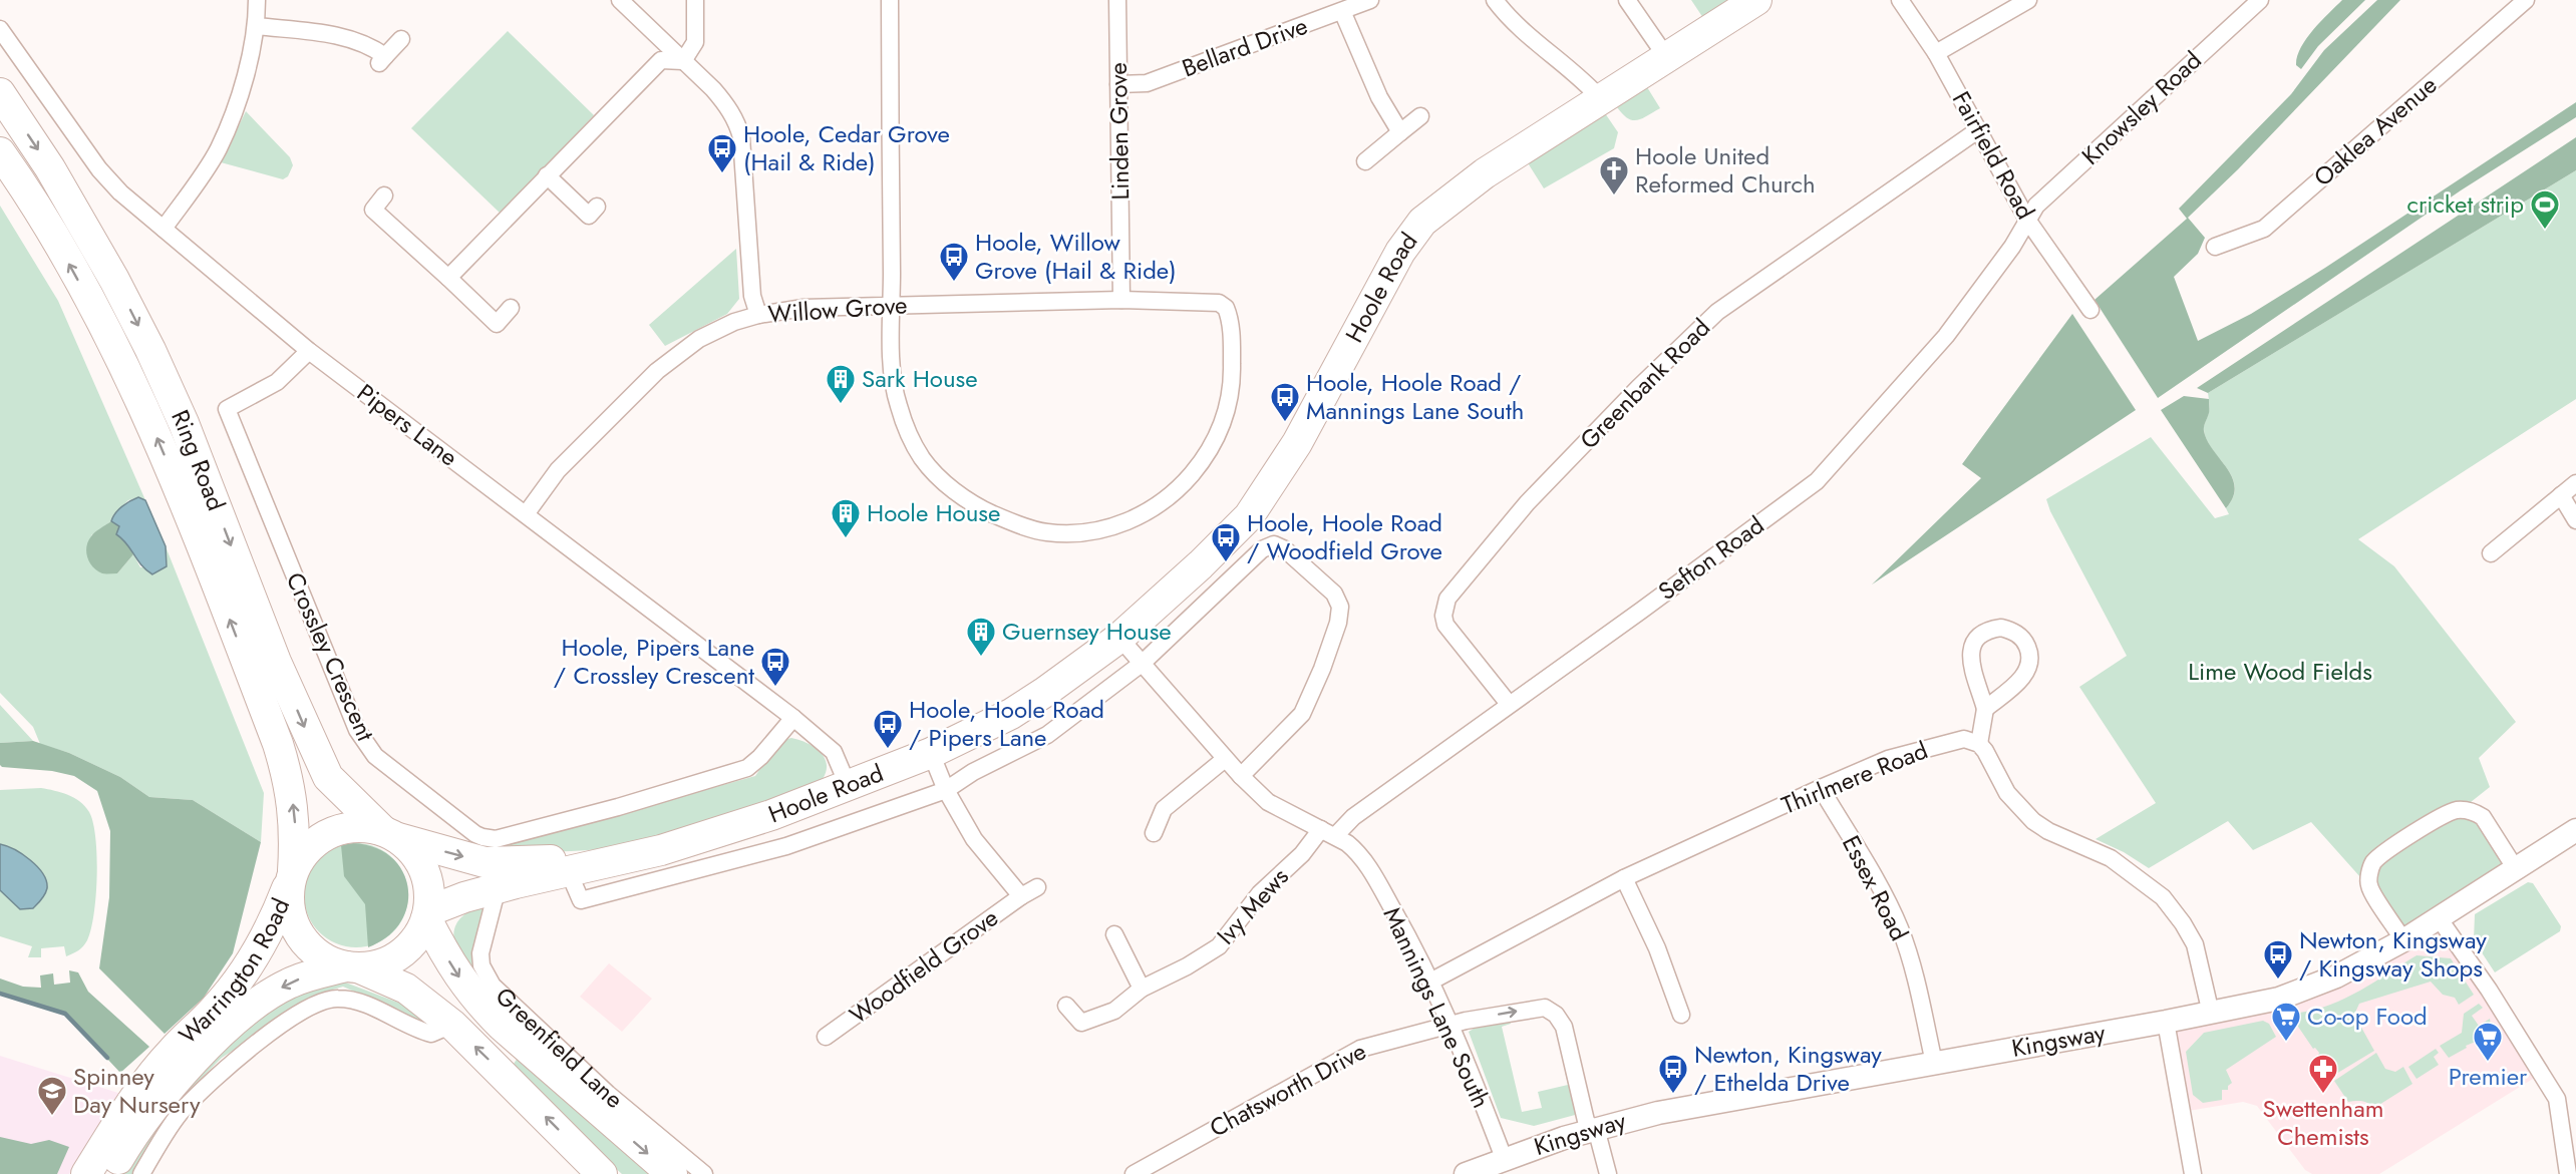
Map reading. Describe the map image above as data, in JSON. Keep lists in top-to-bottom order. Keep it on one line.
{"streets":{"highway":["Hoole Road","Ring Road","Warrington Road","Greenfield Lane"],"street":["Bellard Drive","Knowsley Road","Linden Grove","Oaklea Avenue","Fairfield Road","Willow Grove","Greenbank Road","Pipers Lane","Sefton Road","Crossley Crescent","Thirlmere Road","Essex Road","Ivy Mews","Woodfield Grove","Mannings Lane South","Kingsway","Chatsworth Drive"]},"crossings":[["Bellard Drive","Linden Grove"],["Knowsley Road","Fairfield Road"],["Knowsley Road","Sefton Road"],["Linden Grove","Willow Grove"],["Fairfield Road","Greenbank Road"],["Fairfield Road","Sefton Road"],["Hoole Road","Pipers Lane"],["Hoole Road","Ring Road"],["Hoole Road","Woodfield Grove"],["Hoole Road","Warrington Road"],["Hoole Road","Mannings Lane South"],["Hoole Road","Greenfield Lane"],["Willow Grove","Pipers Lane"],["Greenbank Road","Sefton Road"],["Pipers Lane","Crossley Crescent"],["Ring Road","Warrington Road"],["Ring Road","Greenfield Lane"],["Sefton Road","Ivy Mews"],["Sefton Road","Mannings Lane South"],["Thirlmere Road","Essex Road"],["Thirlmere Road","Mannings Lane South"],["Essex Road","Kingsway"],["Ivy Mews","Mannings Lane South"],["Warrington Road","Greenfield Lane"],["Mannings Lane South","Kingsway"],["Mannings Lane South","Chatsworth Drive"],["Kingsway","Chatsworth Drive"]],"parks":["Lime Wood Fields"],"places":{"bus stop":["Hoole, Cedar Grove (Hail & Ride)","Hoole, Willow Grove (Hail & Ride)","Hoole, Hoole Road / Mannings Lane South","Hoole, Hoole Road / Woodfield Grove","Hoole, Pipers Lane / Crossley Crescent","Hoole, Hoole Road / Pipers Lane","Newton, Kingsway / Kingsway Shops","Newton, Kingsway / Ethelda Drive"],"church":["Hoole United Reformed Church"],"sports":["cricket strip"],"building":["Sark House","Hoole House","Guernsey House"],"supermarket":["Co-op Food","Premier"],"pharmacy":["Swettenham Chemists"],"school or university":["Spinney Day Nursery"]}}
